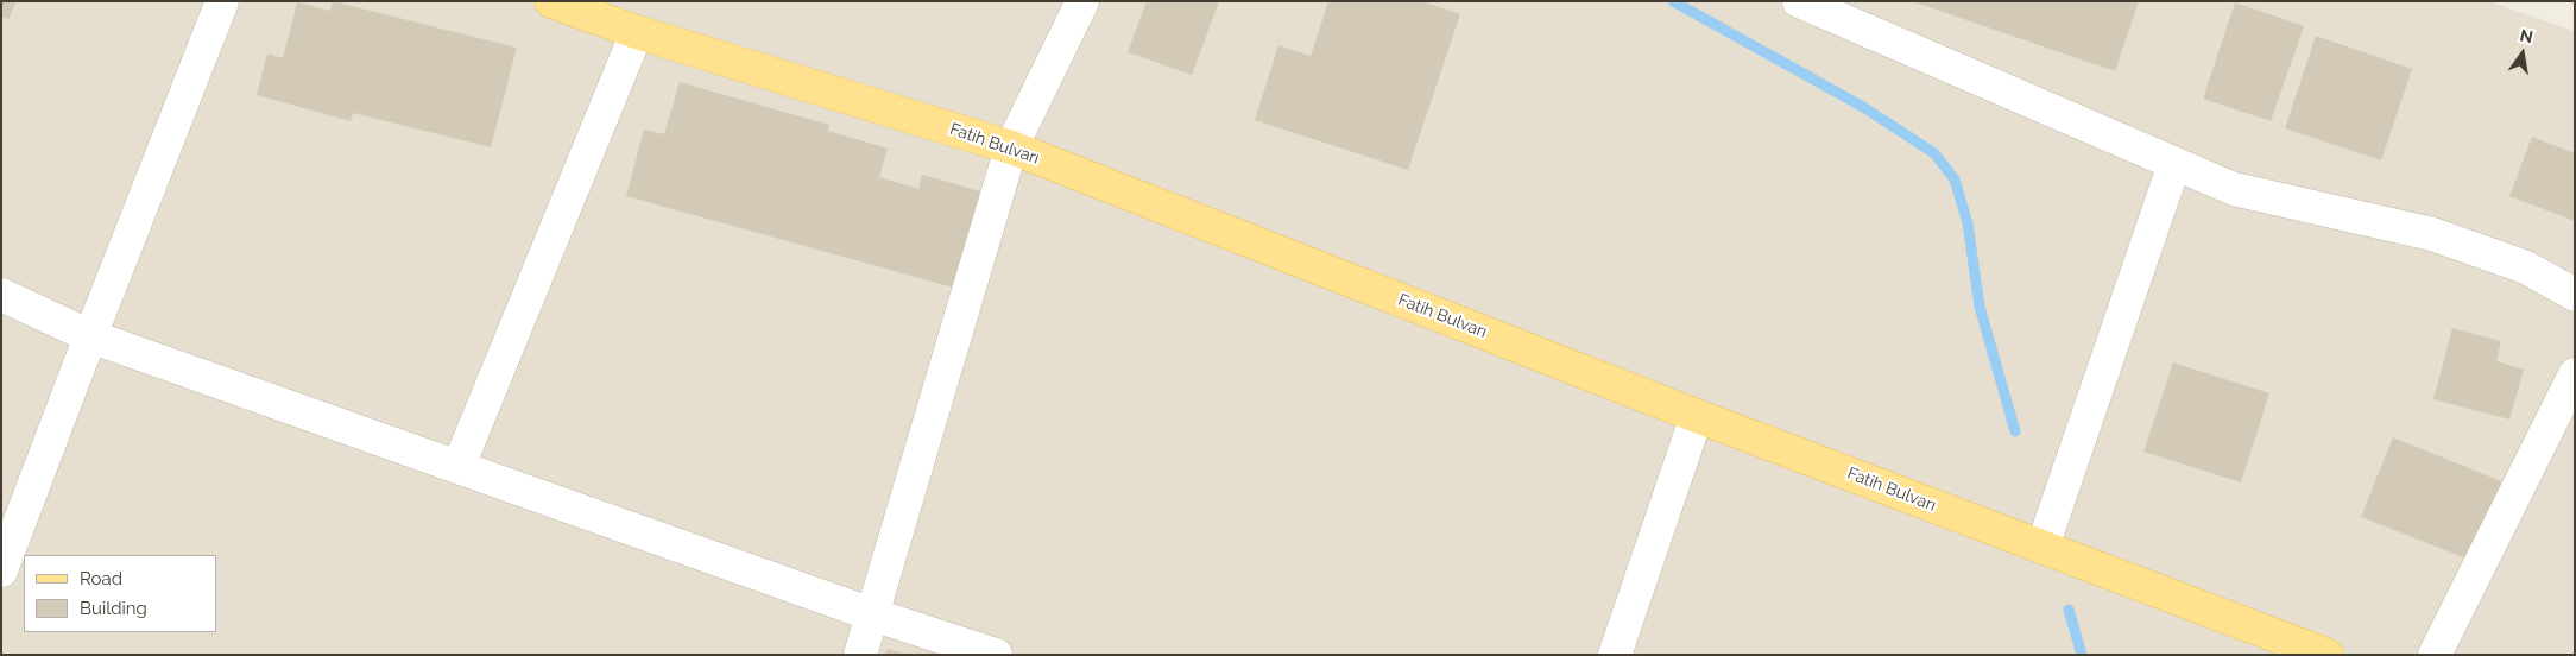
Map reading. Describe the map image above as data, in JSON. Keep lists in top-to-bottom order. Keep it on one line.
{"streets":{"main road":["Fatih Bulvarı"]},"legend":["Road","Building"],"north":"top"}
